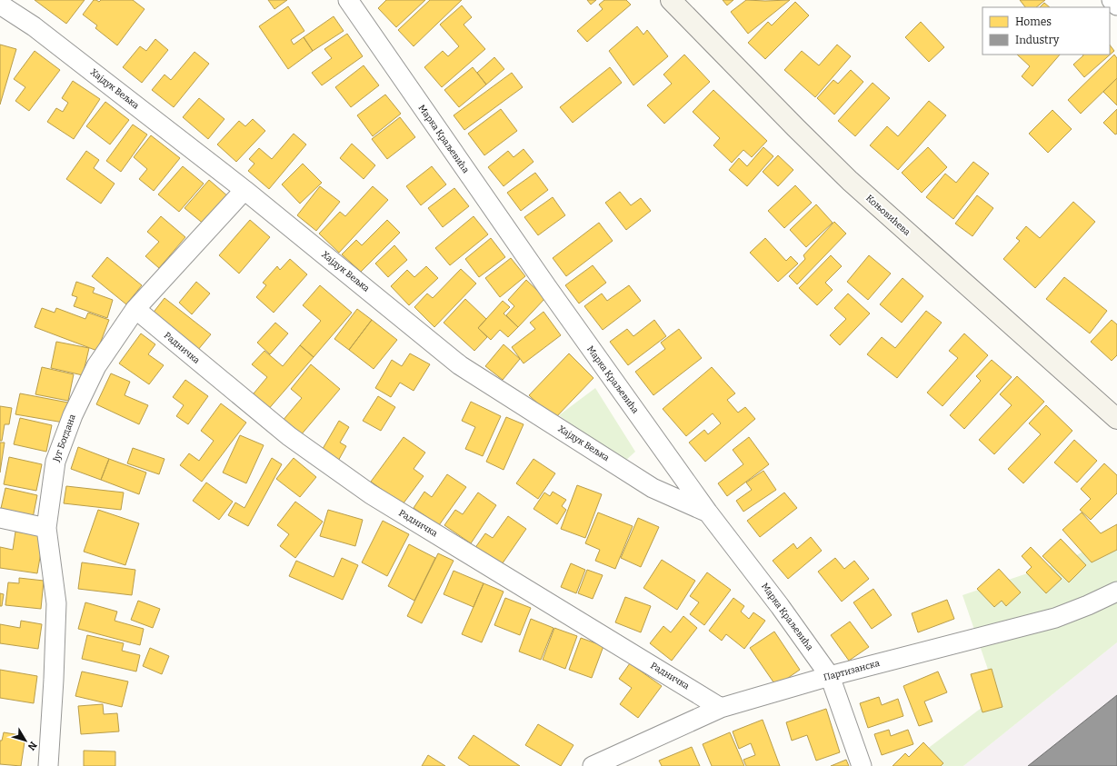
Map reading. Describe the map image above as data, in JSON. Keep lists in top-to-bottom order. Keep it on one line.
{"streets":{"main road":["Коњовићева"],"street":["Хајдук Вељка","Марка Краљевића","Радничка","Југ Богдана","Партизанска"]},"crossings":[["Хајдук Вељка","Марка Краљевића"],["Хајдук Вељка","Југ Богдана"],["Марка Краљевића","Партизанска"],["Радничка","Југ Богдана"],["Радничка","Партизанска"]],"legend":["Homes","Industry"],"north":"bottom right"}
